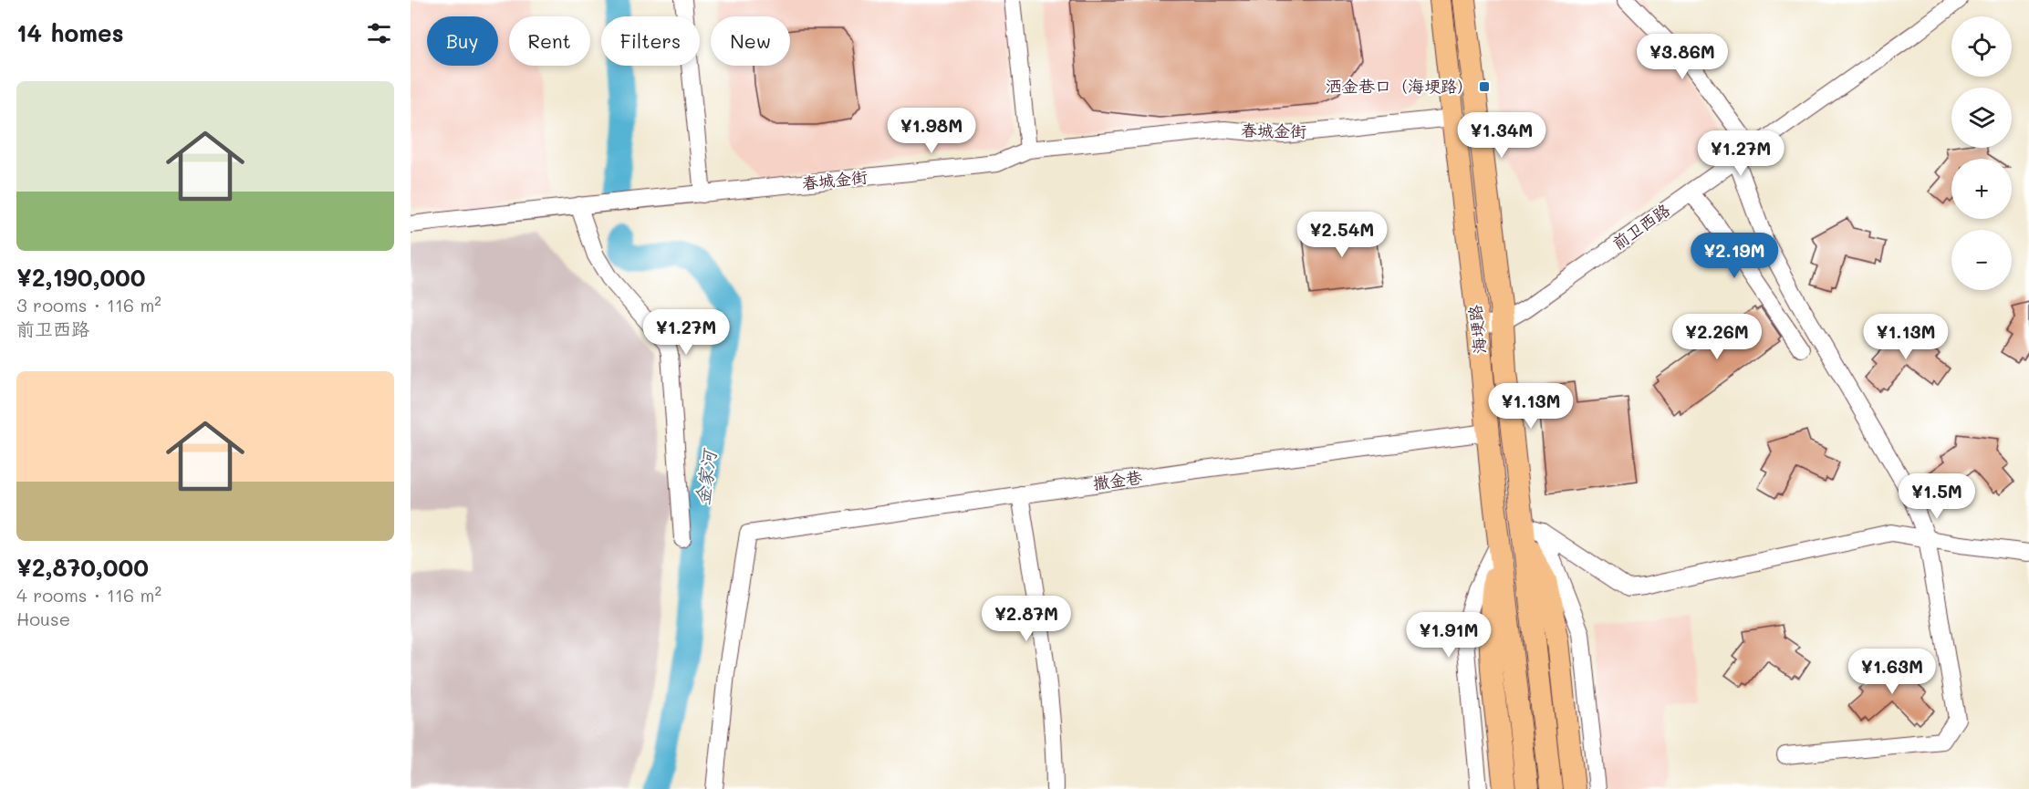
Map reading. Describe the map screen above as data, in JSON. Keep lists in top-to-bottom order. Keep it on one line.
{"streets":{"main road":["海埂路"],"street":["春城金街","前卫西路","撒金巷"]},"crossings":[["春城金街","海埂路"],["前卫西路","海埂路"],["海埂路","撒金巷"]],"water":["金家河"],"places":{"transit":["洒金巷口（海埂路）"]},"page":{"heading":"14 homes","map_buttons":["+","−"],"chip":["Buy","Rent","Filters","New"],"price":["¥3.86M","¥1.98M","¥1.34M","¥1.27M","¥2.54M","¥2.19M","¥1.27M","¥2.26M","¥1.13M","¥1.13M","¥1.5M","¥2.87M","¥1.91M","¥1.63M"],"list":[{"name":"¥2,190,000","note":"3 rooms · 116 m² · 前卫西路"},{"name":"¥2,870,000","note":"4 rooms · 116 m² · House"}]}}
